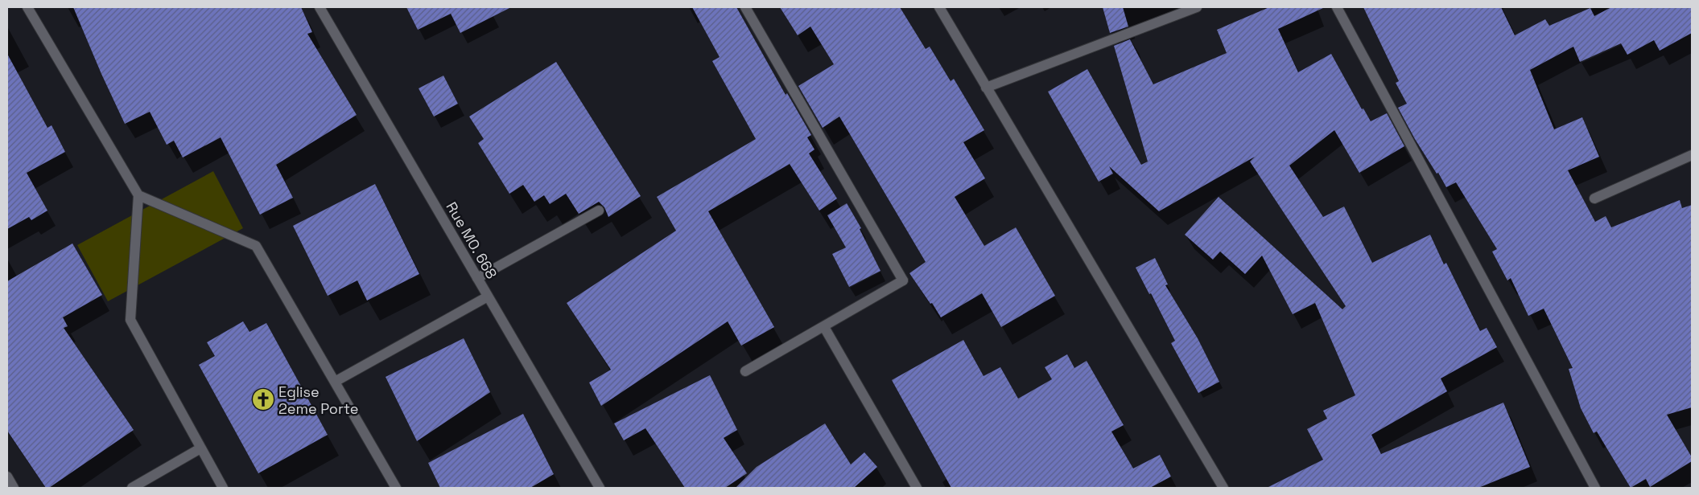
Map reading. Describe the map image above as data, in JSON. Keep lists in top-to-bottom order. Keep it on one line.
{"streets":{"street":["Rue MO. 668"]},"places":{"church":["Eglise 2eme Porte"]}}
